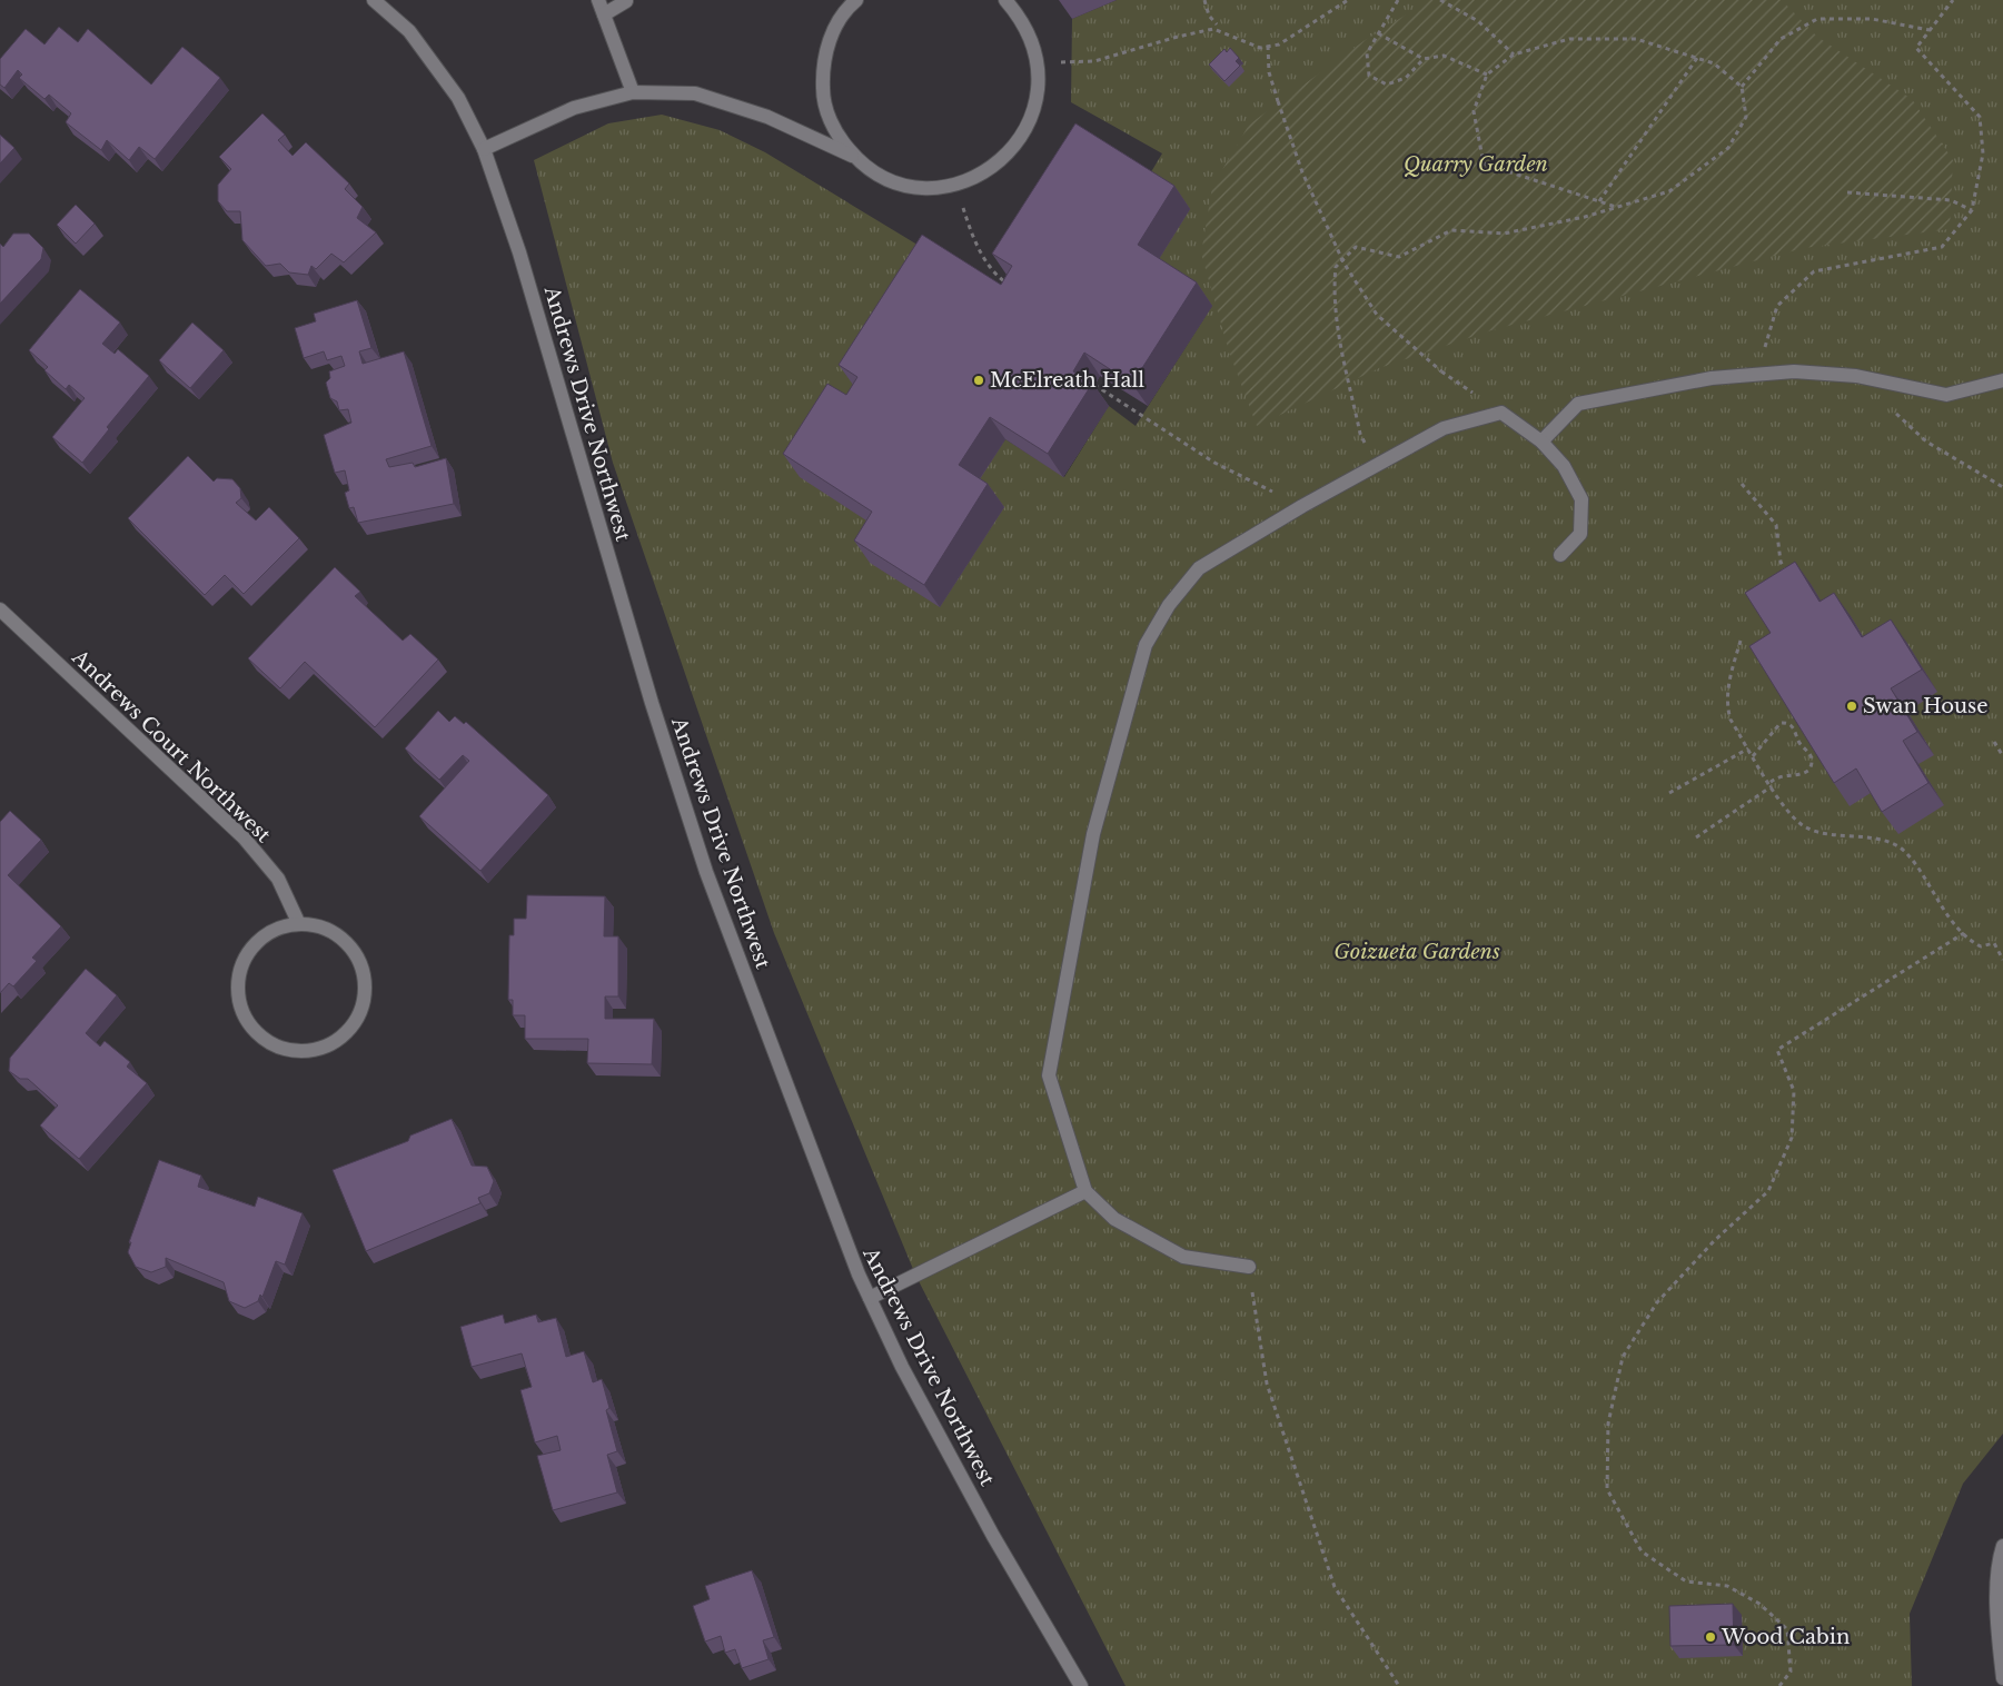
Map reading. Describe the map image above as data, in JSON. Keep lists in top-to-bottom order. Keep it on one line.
{"streets":{"street":["Andrews Drive Northwest","Andrews Court Northwest"]},"parks":["Quarry Garden","Goizueta Gardens"],"places":["McElreath Hall","Swan House","Wood Cabin"]}
